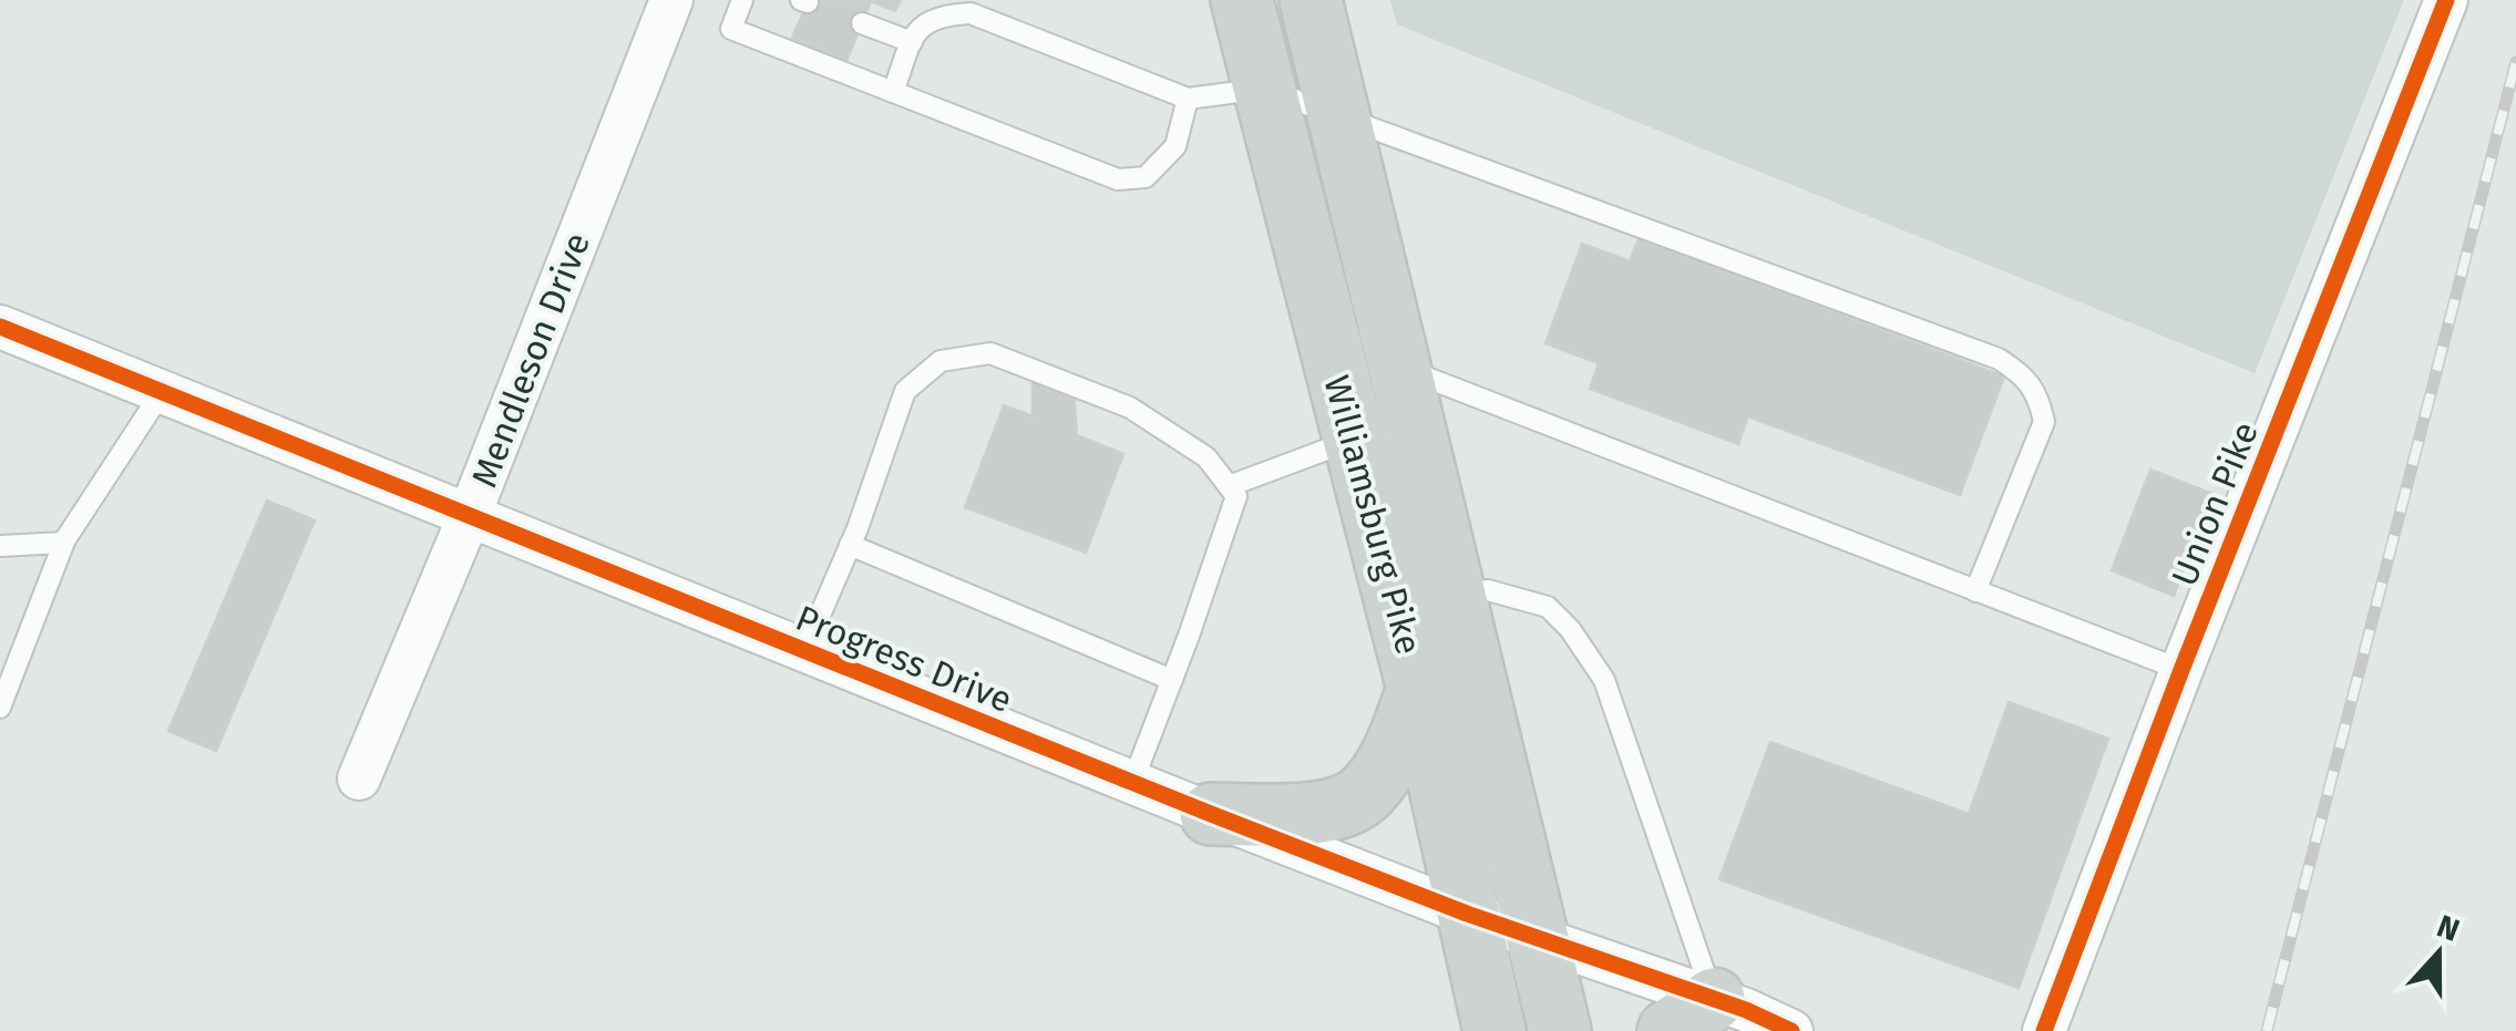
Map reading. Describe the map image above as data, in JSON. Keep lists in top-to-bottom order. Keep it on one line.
{"streets":{"main road":["Williamsburg Pike"],"street":["Mendleson Drive","Union Pike","Progress Drive"]},"crossings":[["Mendleson Drive","Progress Drive"],["Williamsburg Pike","Progress Drive"]],"north":"top"}
